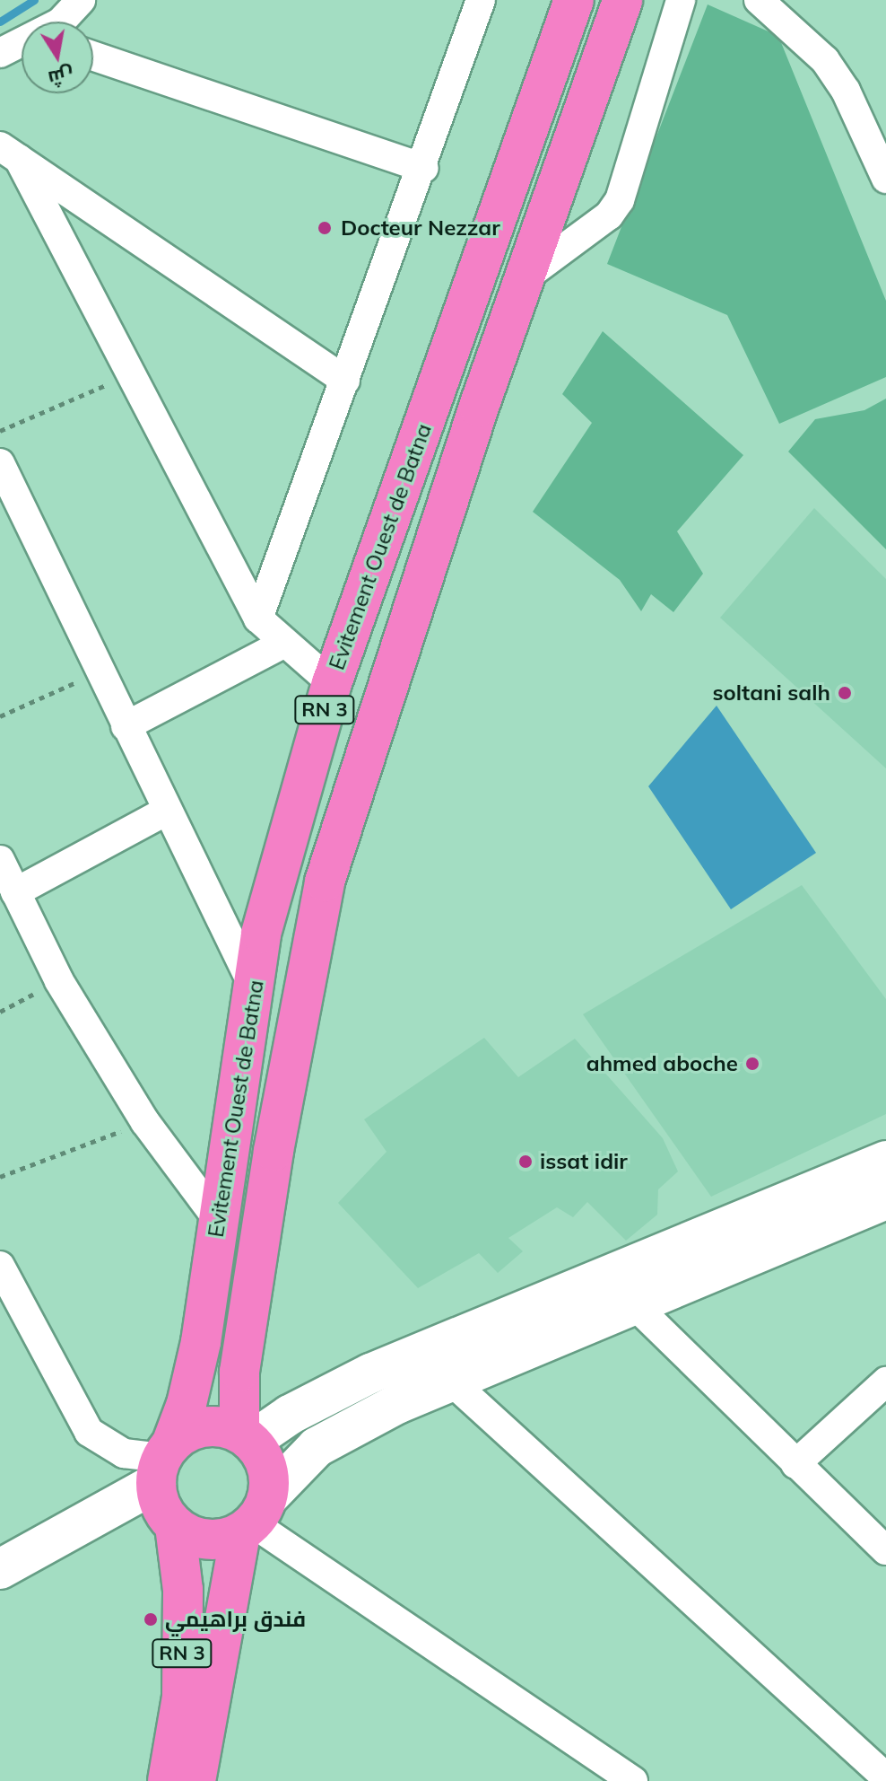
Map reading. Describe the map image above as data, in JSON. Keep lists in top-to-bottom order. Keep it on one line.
{"streets":{"highway":["Evitement Ouest de Batna","RN 3"]},"crossings":[["Evitement Ouest de Batna","RN 3"]],"places":["Docteur Nezzar","soltani salh","ahmed aboche","issat idir","فندق براهيمي"],"north":"bottom"}
